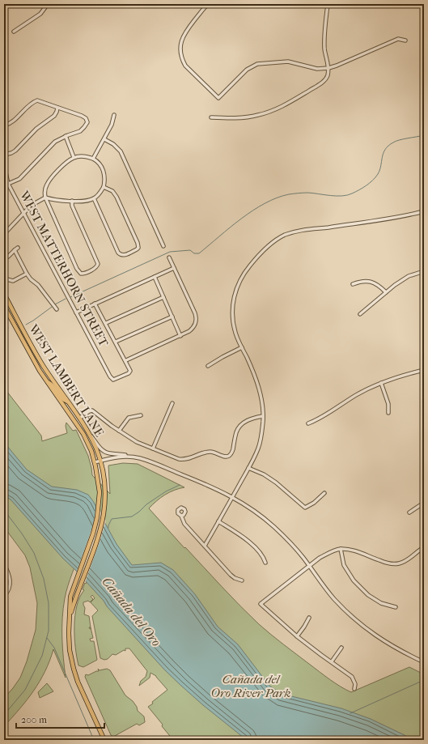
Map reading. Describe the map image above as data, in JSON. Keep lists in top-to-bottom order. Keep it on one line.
{"streets":{"main road":["WEST LAMBERT LANE"],"street":["WEST MATTERHORN STREET"]},"water":["Cañada del Oro"],"parks":["Cañada del Oro River Park"],"scale_bar":"200 m"}
